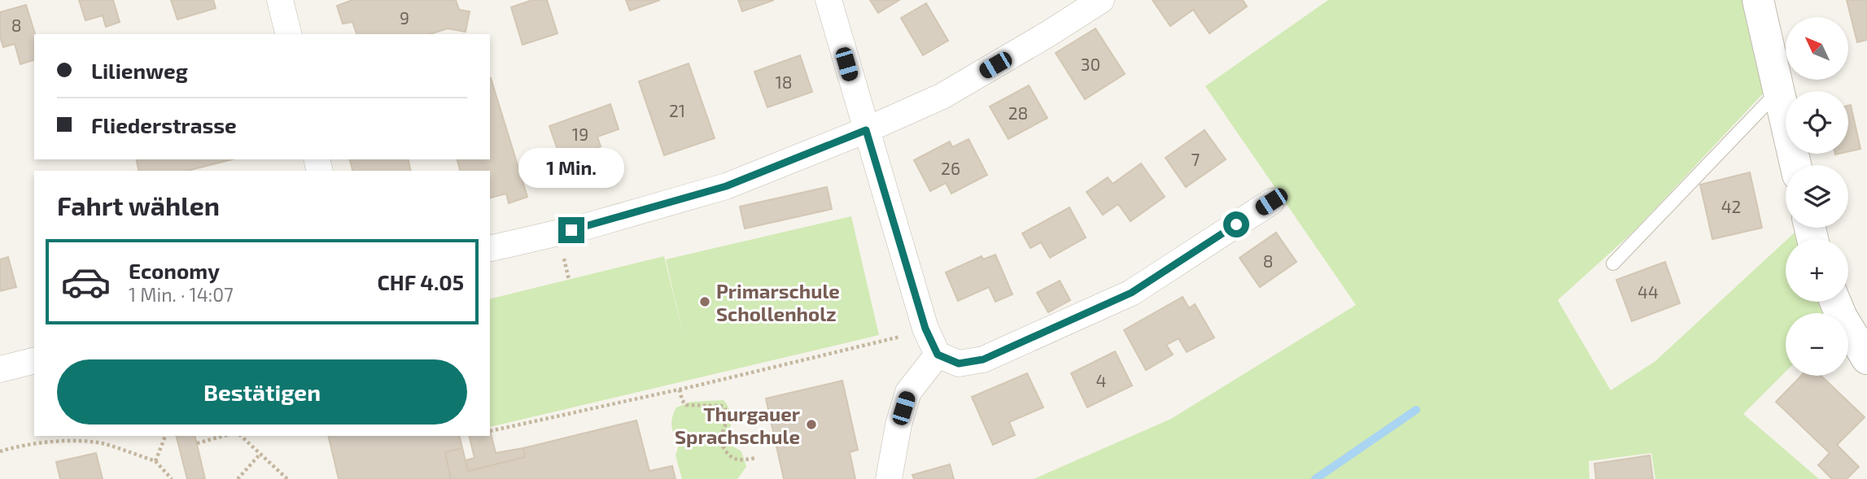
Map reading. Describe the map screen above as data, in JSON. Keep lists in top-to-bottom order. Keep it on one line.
{"places":["Primarschule Schollenholz","Thurgauer Sprachschule"],"house_numbers":["9","8","30","18","21","28","19","7","26","42","8","44","4"],"north":"top left","page":{"map_buttons":["+","−"],"banner":["Lilienweg","Fliederstrasse"],"bubble":"1 Min.","heading":"Fahrt wählen","list":[{"name":"Economy","note":"1 Min. · 14:07","value":"CHF 4.05"}],"buttons":"Bestätigen"}}
